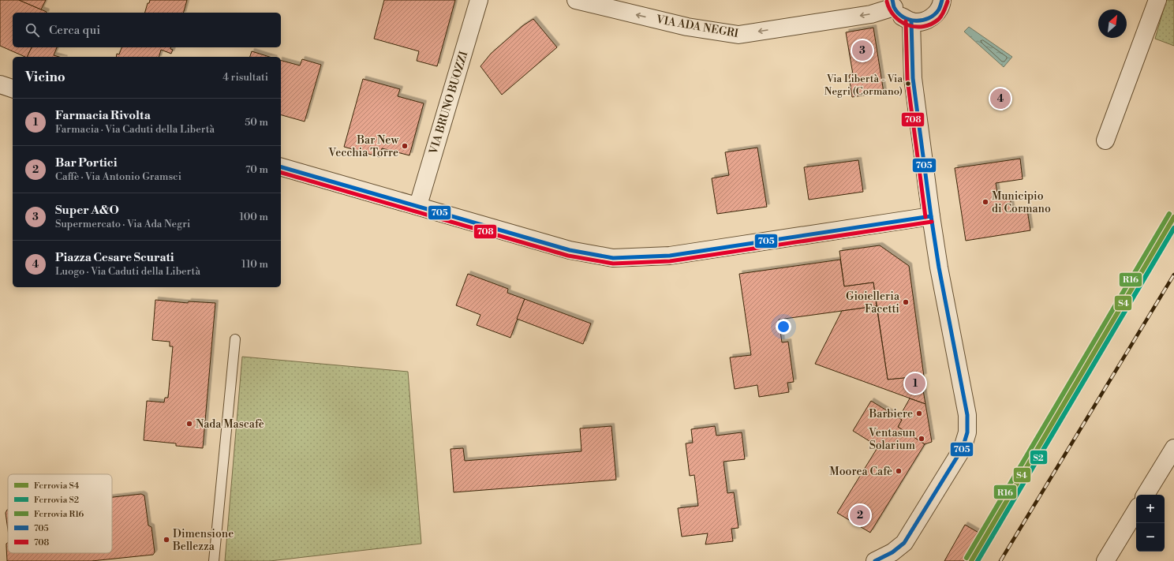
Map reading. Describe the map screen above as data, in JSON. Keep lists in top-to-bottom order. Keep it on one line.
{"streets":{"street":["VIA ADA NEGRI","VIA BRUNO BUOZZI"]},"one_way":["VIA ADA NEGRI"],"places":["Via Libertà - Via Negri (Cormano)","Bar New Vecchia Torre","Municipio di Cormano","Gioielleria Facetti","Barbiere","Nada Mascafè","Ventasun Solarium","Moorea Cafè","Dimensione Bellezza"],"lines":["transit line 705","transit line 708","rail line R16","rail line S4","rail line S2"],"legend":["Ferrovia S4","Ferrovia S2","Ferrovia R16","705","708"],"north":"top right","page":{"search":"Cerca qui","pins":["3","4","1","2"],"heading":["Vicino","4 risultati"],"list":[{"mark":"1","name":"Farmacia Rivolta","note":"Farmacia · Via Caduti della Libertà","value":"50 m"},{"mark":"2","name":"Bar Portici","note":"Caffè · Via Antonio Gramsci","value":"70 m"},{"mark":"3","name":"Super A&O","note":"Supermercato · Via Ada Negri","value":"100 m"},{"mark":"4","name":"Piazza Cesare Scurati","note":"Luogo · Via Caduti della Libertà","value":"110 m"}],"map_buttons":["+","−"]}}
